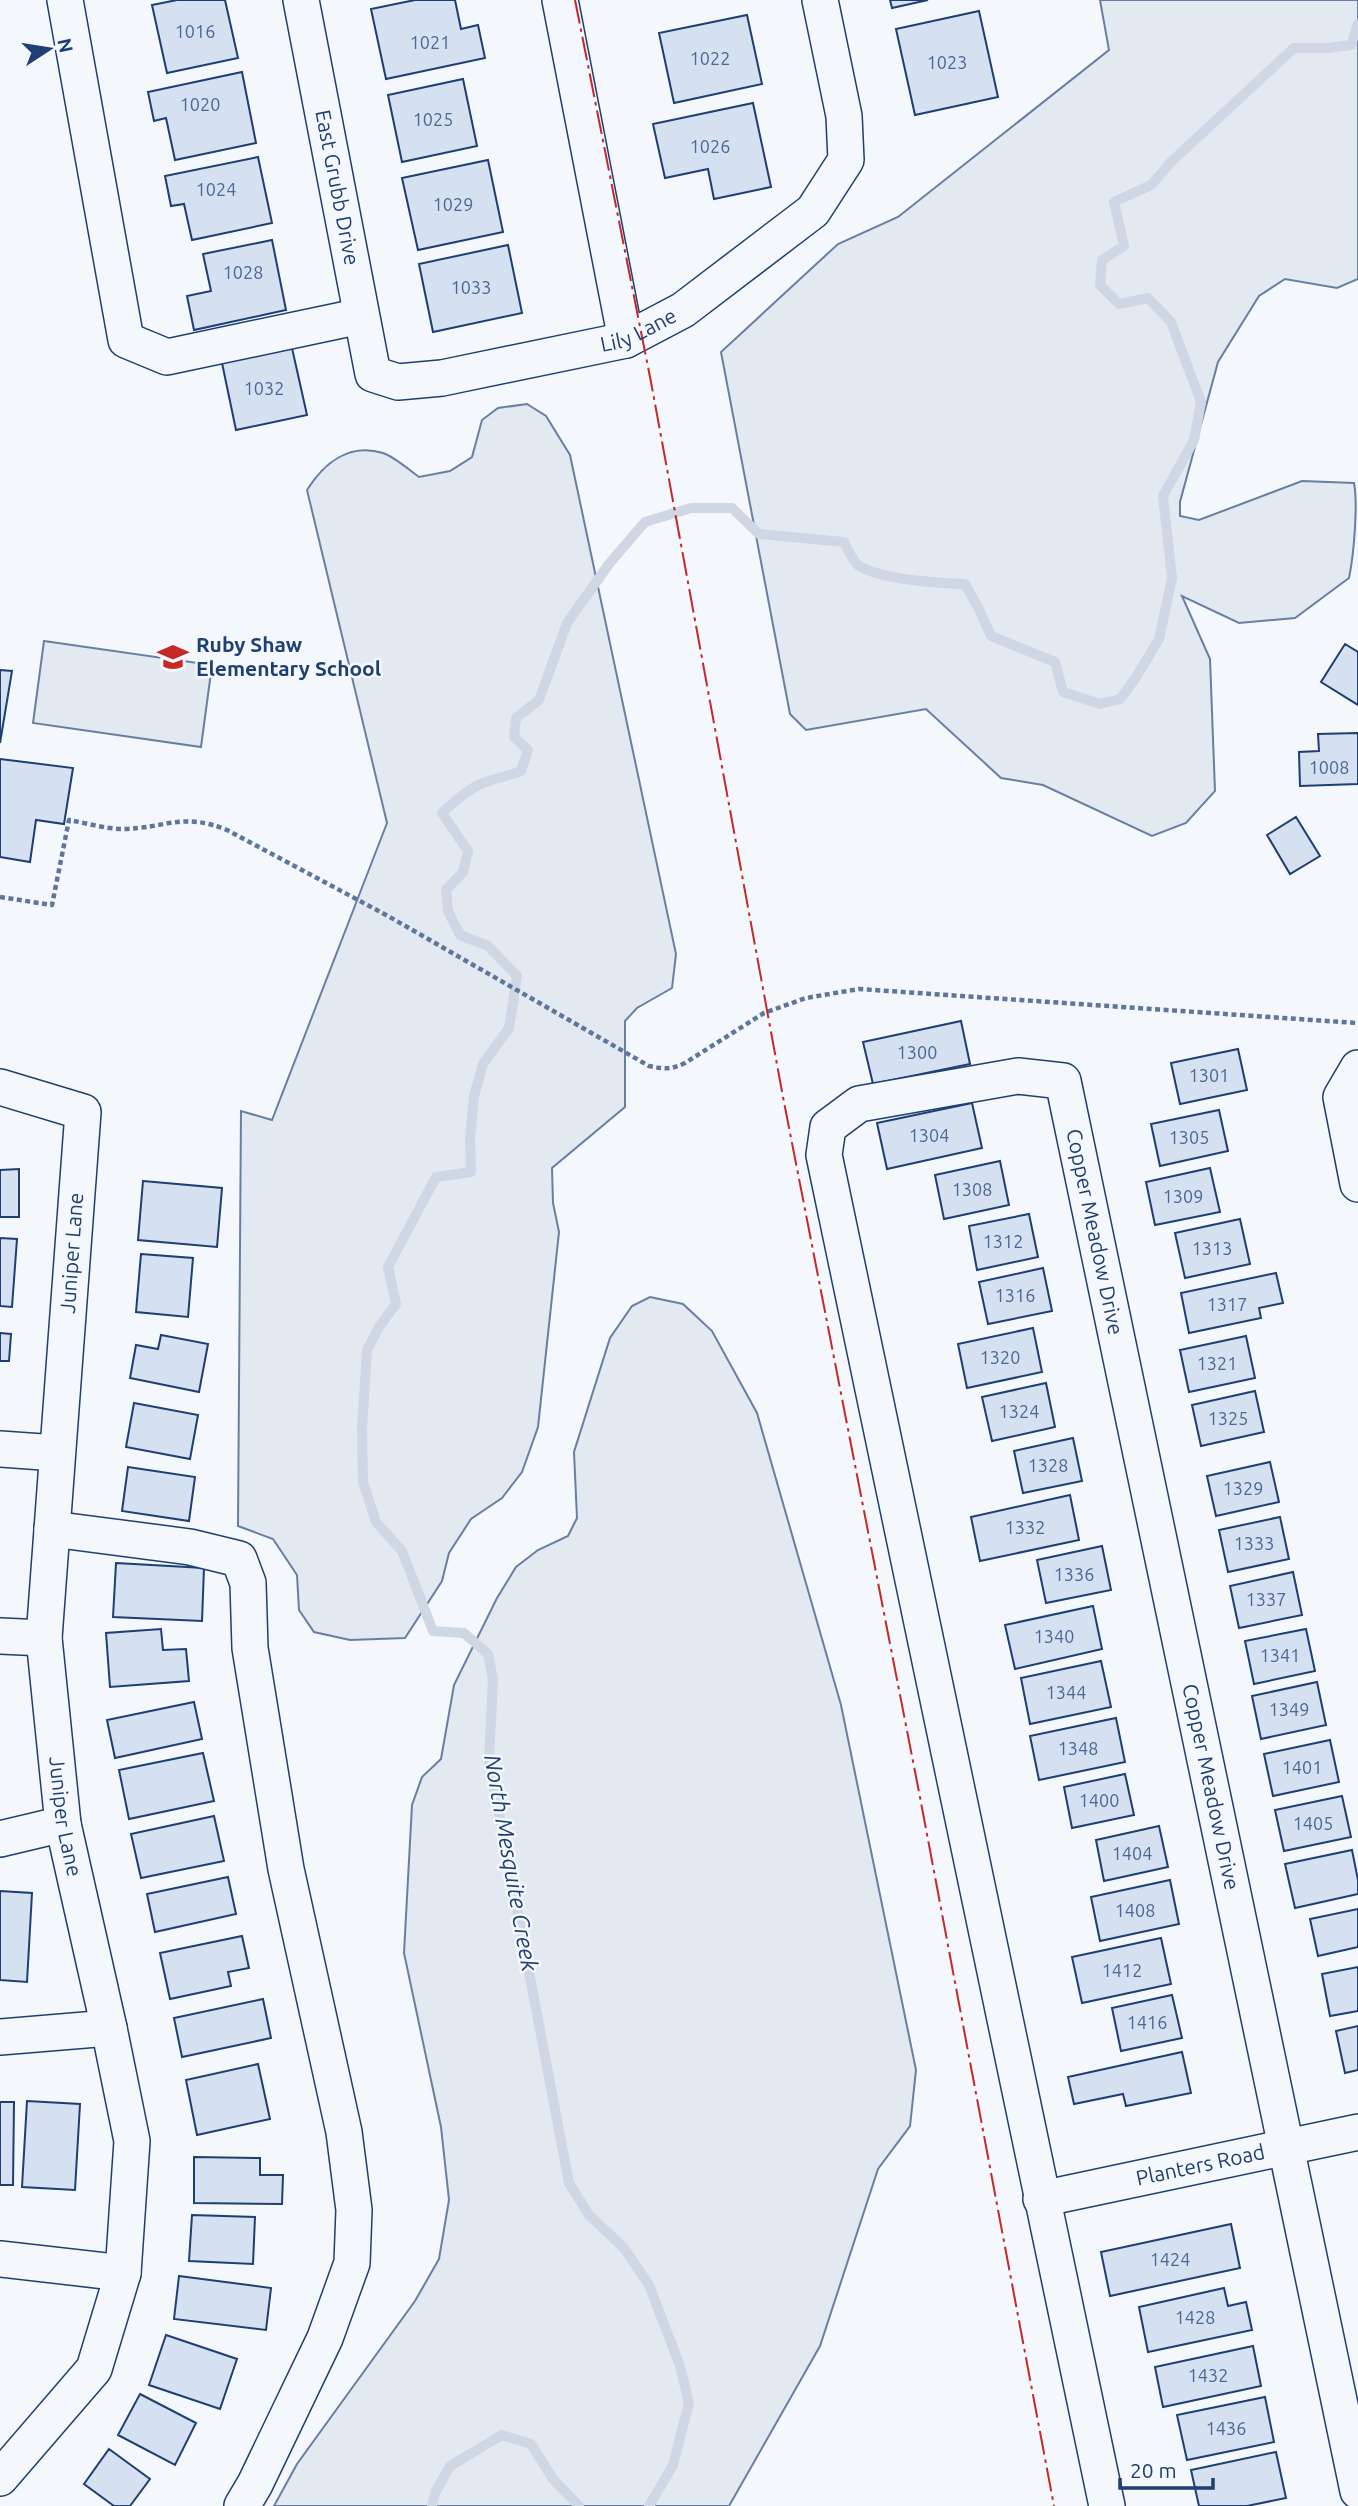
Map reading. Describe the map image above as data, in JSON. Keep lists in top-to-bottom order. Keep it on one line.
{"streets":{"street":["East Grubb Drive","Lily Lane","Copper Meadow Drive","Juniper Lane","Planters Road"]},"crossings":[["East Grubb Drive","Lily Lane"],["Copper Meadow Drive","Planters Road"]],"water":["North Mesquite Creek"],"places":{"school or university":["Ruby Shaw Elementary School"]},"house_numbers":["1016","1021","1022","1023","1020","1025","1026","1024","1029","1028","1033","1032","1008","1300","1301","1304","1305","1308","1309","1312","1313","1316","1317","1320","1321","1324","1325","1328","1329","1332","1333","1336","1337","1340","1341","1344","1349","1348","1401","1400","1405","1404","1408","1412","1416","1424","1428","1432","1436"],"scale_bar":"20 m","north":"right"}
